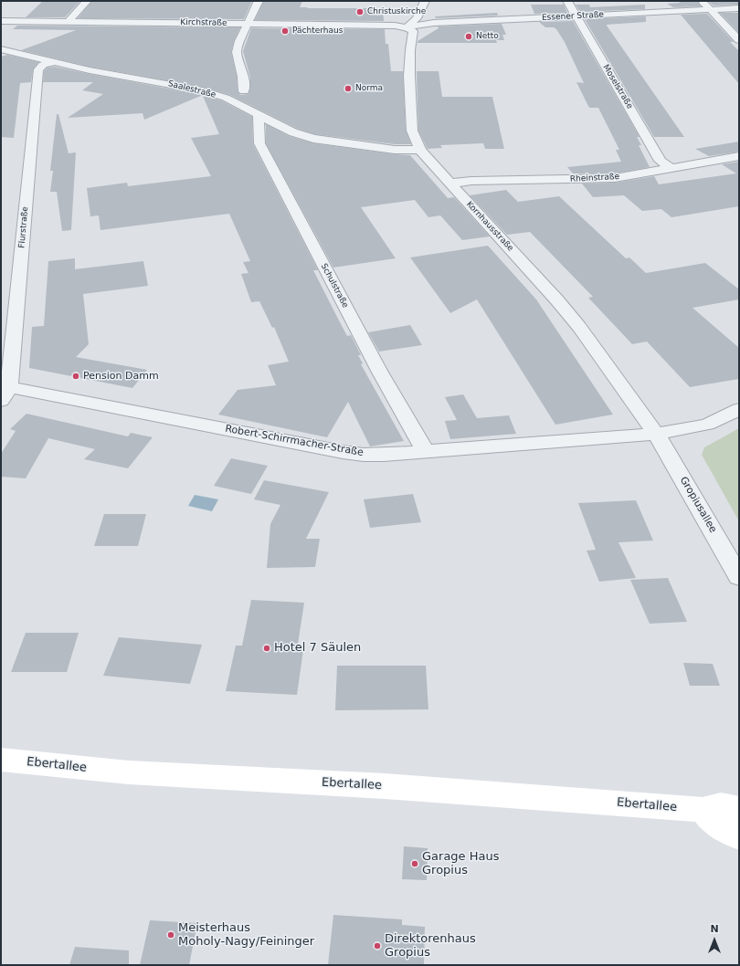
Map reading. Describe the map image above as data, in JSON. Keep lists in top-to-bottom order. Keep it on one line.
{"streets":{"street":["Essener Straße","Kirchstraße","Moselstraße","Saalestraße","Rheinstraße","Kornhausstraße","Flurstraße","Schulstraße","Robert-Schirrmacher-Straße","Gropiusallee","Ebertallee"]},"crossings":[["Essener Straße","Kirchstraße"],["Essener Straße","Moselstraße"],["Essener Straße","Kornhausstraße"],["Kirchstraße","Kornhausstraße"],["Moselstraße","Rheinstraße"],["Saalestraße","Kornhausstraße"],["Saalestraße","Flurstraße"],["Saalestraße","Schulstraße"],["Rheinstraße","Kornhausstraße"],["Kornhausstraße","Robert-Schirrmacher-Straße"],["Kornhausstraße","Gropiusallee"],["Flurstraße","Robert-Schirrmacher-Straße"],["Schulstraße","Robert-Schirrmacher-Straße"],["Robert-Schirrmacher-Straße","Gropiusallee"]],"places":["Christuskirche","Pächterhaus","Netto","Norma","Pension Damm","Hotel 7 Säulen","Garage Haus Gropius","Meisterhaus Moholy-Nagy/Feininger","Direktorenhaus Gropius"],"north":"top"}
